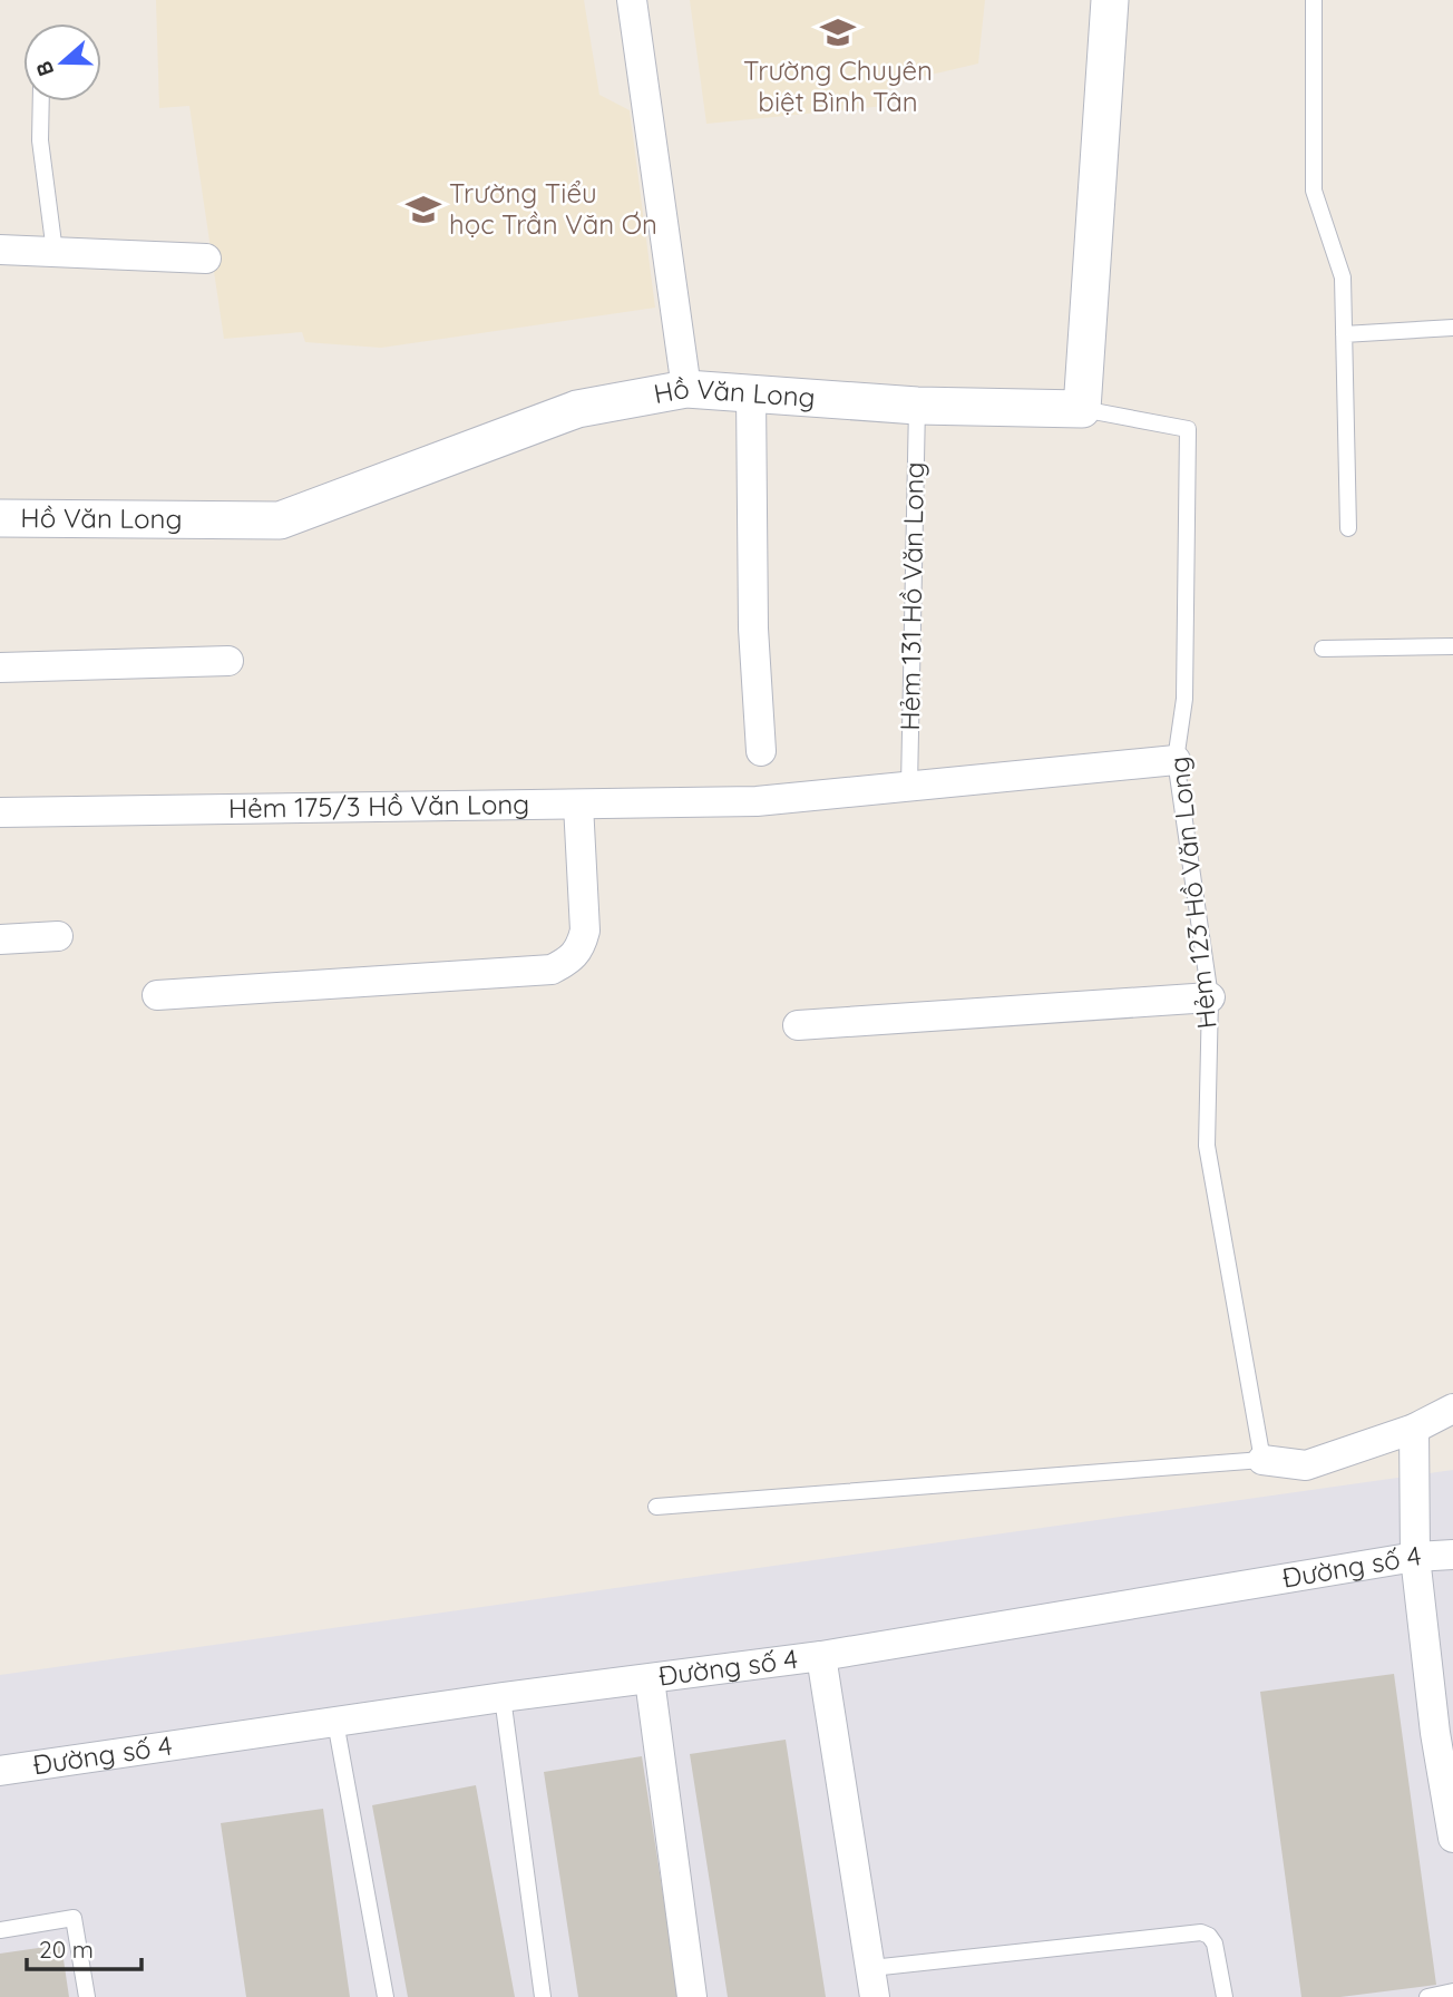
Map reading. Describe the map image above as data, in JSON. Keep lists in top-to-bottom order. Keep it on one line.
{"streets":{"street":["Hồ Văn Long","Hẻm 175/3 Hồ Văn Long","Đường số 4"],"lane":["Hẻm 131 Hồ Văn Long","Hẻm 123 Hồ Văn Long"]},"crossings":[["Hồ Văn Long","Hẻm 131 Hồ Văn Long"],["Hồ Văn Long","Hẻm 123 Hồ Văn Long"],["Hẻm 131 Hồ Văn Long","Hẻm 175/3 Hồ Văn Long"],["Hẻm 175/3 Hồ Văn Long","Hẻm 123 Hồ Văn Long"]],"places":{"school or university":["Trường Chuyên biệt Bình Tân","Trường Tiểu học Trần Văn Ơn"]},"scale_bar":"20 m","north":"left"}
